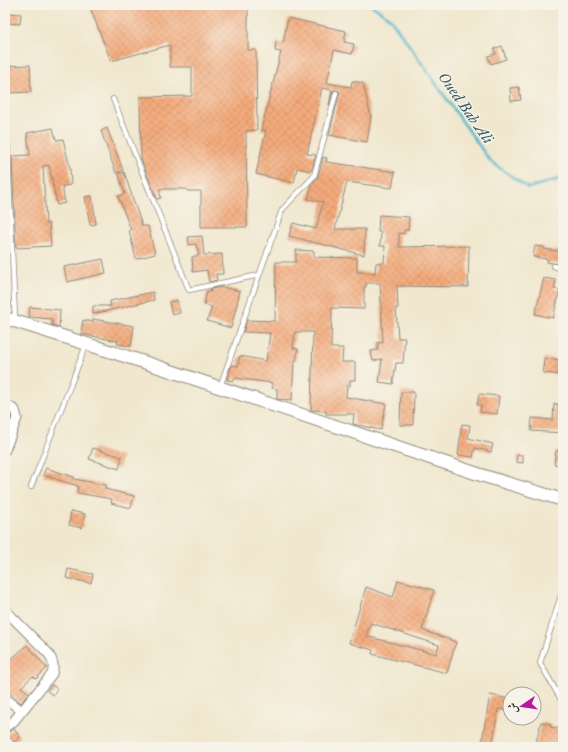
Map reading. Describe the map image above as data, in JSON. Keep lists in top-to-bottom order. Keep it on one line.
{"water":["Oued Bab Ali"],"north":"left"}
